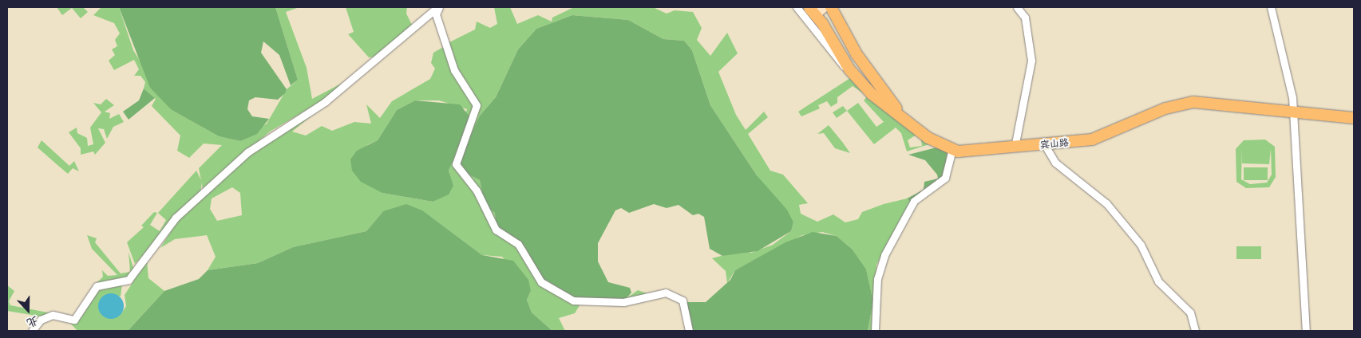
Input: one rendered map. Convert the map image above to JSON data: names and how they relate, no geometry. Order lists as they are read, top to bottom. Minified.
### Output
{"streets":{"main road":["宾山路"]},"north":"bottom"}
